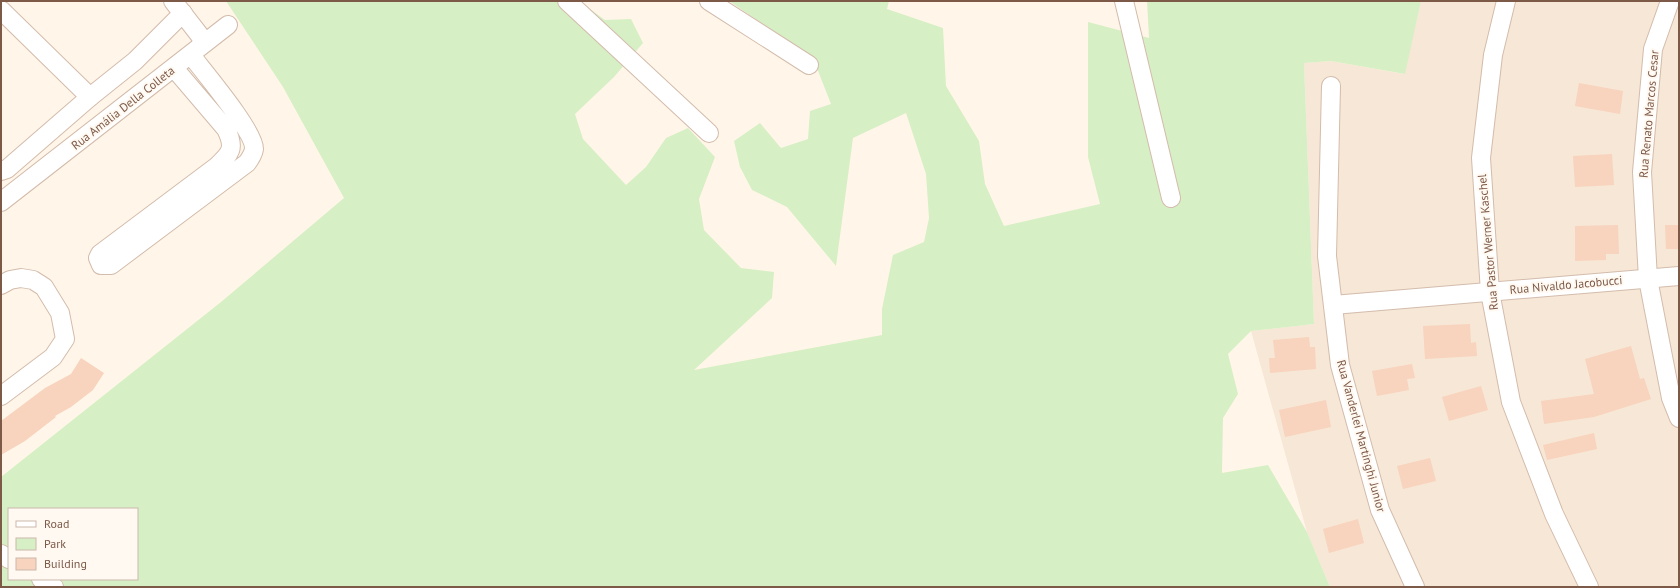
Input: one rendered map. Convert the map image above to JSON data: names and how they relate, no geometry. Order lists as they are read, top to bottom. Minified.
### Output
{"streets":{"street":["Rua Amália Della Colleta","Rua Renato Marcos Cesar","Rua Pastor Werner Kaschel","Rua Nivaldo Jacobucci","Rua Vanderlei Martinghi Junior"]},"crossings":[["Rua Renato Marcos Cesar","Rua Nivaldo Jacobucci"],["Rua Pastor Werner Kaschel","Rua Nivaldo Jacobucci"],["Rua Nivaldo Jacobucci","Rua Vanderlei Martinghi Junior"]],"legend":["Road","Park","Building"]}
